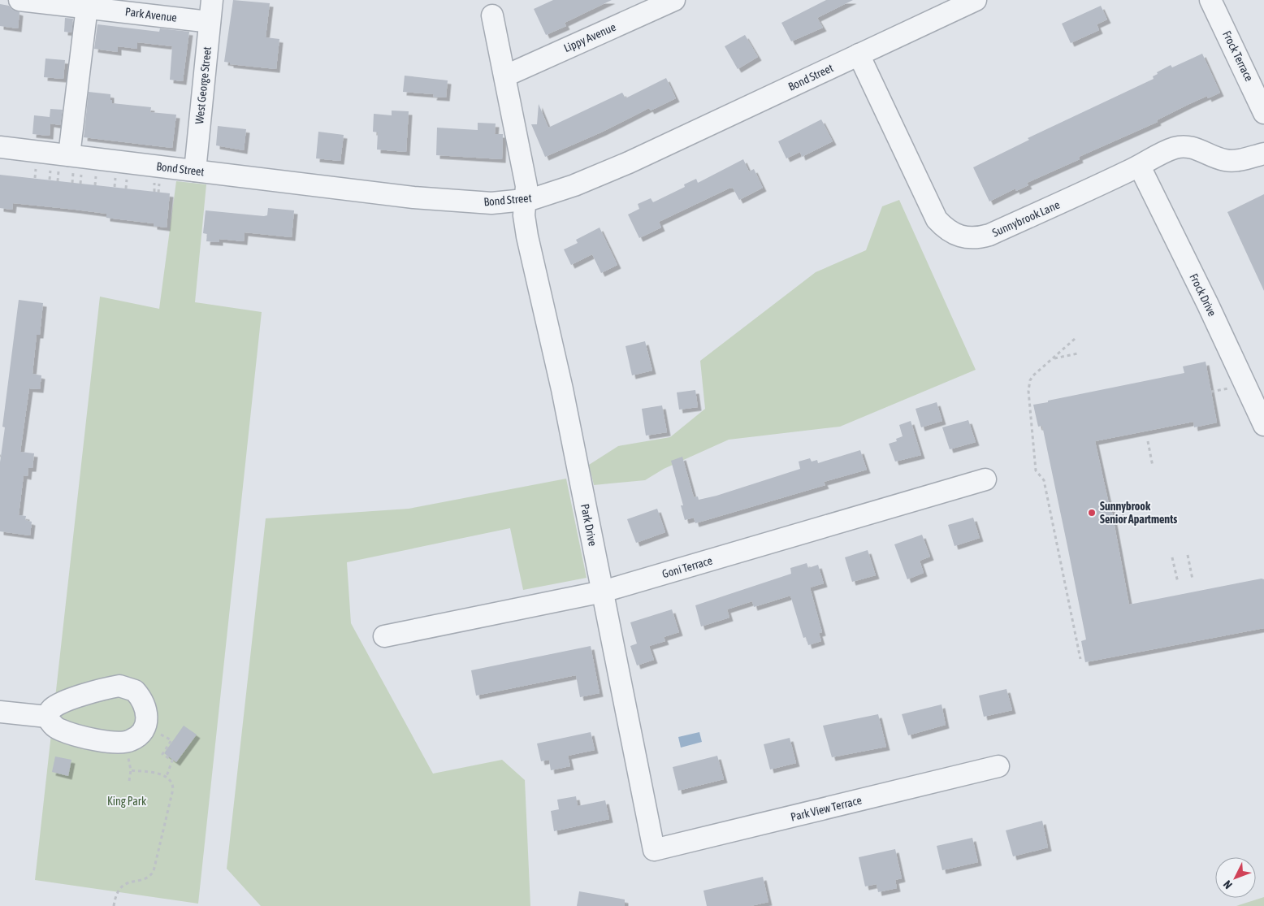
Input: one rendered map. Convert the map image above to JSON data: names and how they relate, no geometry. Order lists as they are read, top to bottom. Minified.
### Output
{"streets":{"street":["Park Avenue","Lippy Avenue","Frock Terrace","Bond Street","West George Street","Sunnybrook Lane","Frock Drive","Park Drive","Goni Terrace","Park View Terrace"]},"crossings":[["Park Avenue","West George Street"],["Bond Street","West George Street"],["Bond Street","Sunnybrook Lane"],["Bond Street","Park Drive"],["Sunnybrook Lane","Frock Drive"],["Park Drive","Goni Terrace"],["Park Drive","Park View Terrace"]],"parks":["King Park"],"places":["Sunnybrook Senior Apartments"],"north":"bottom left"}
